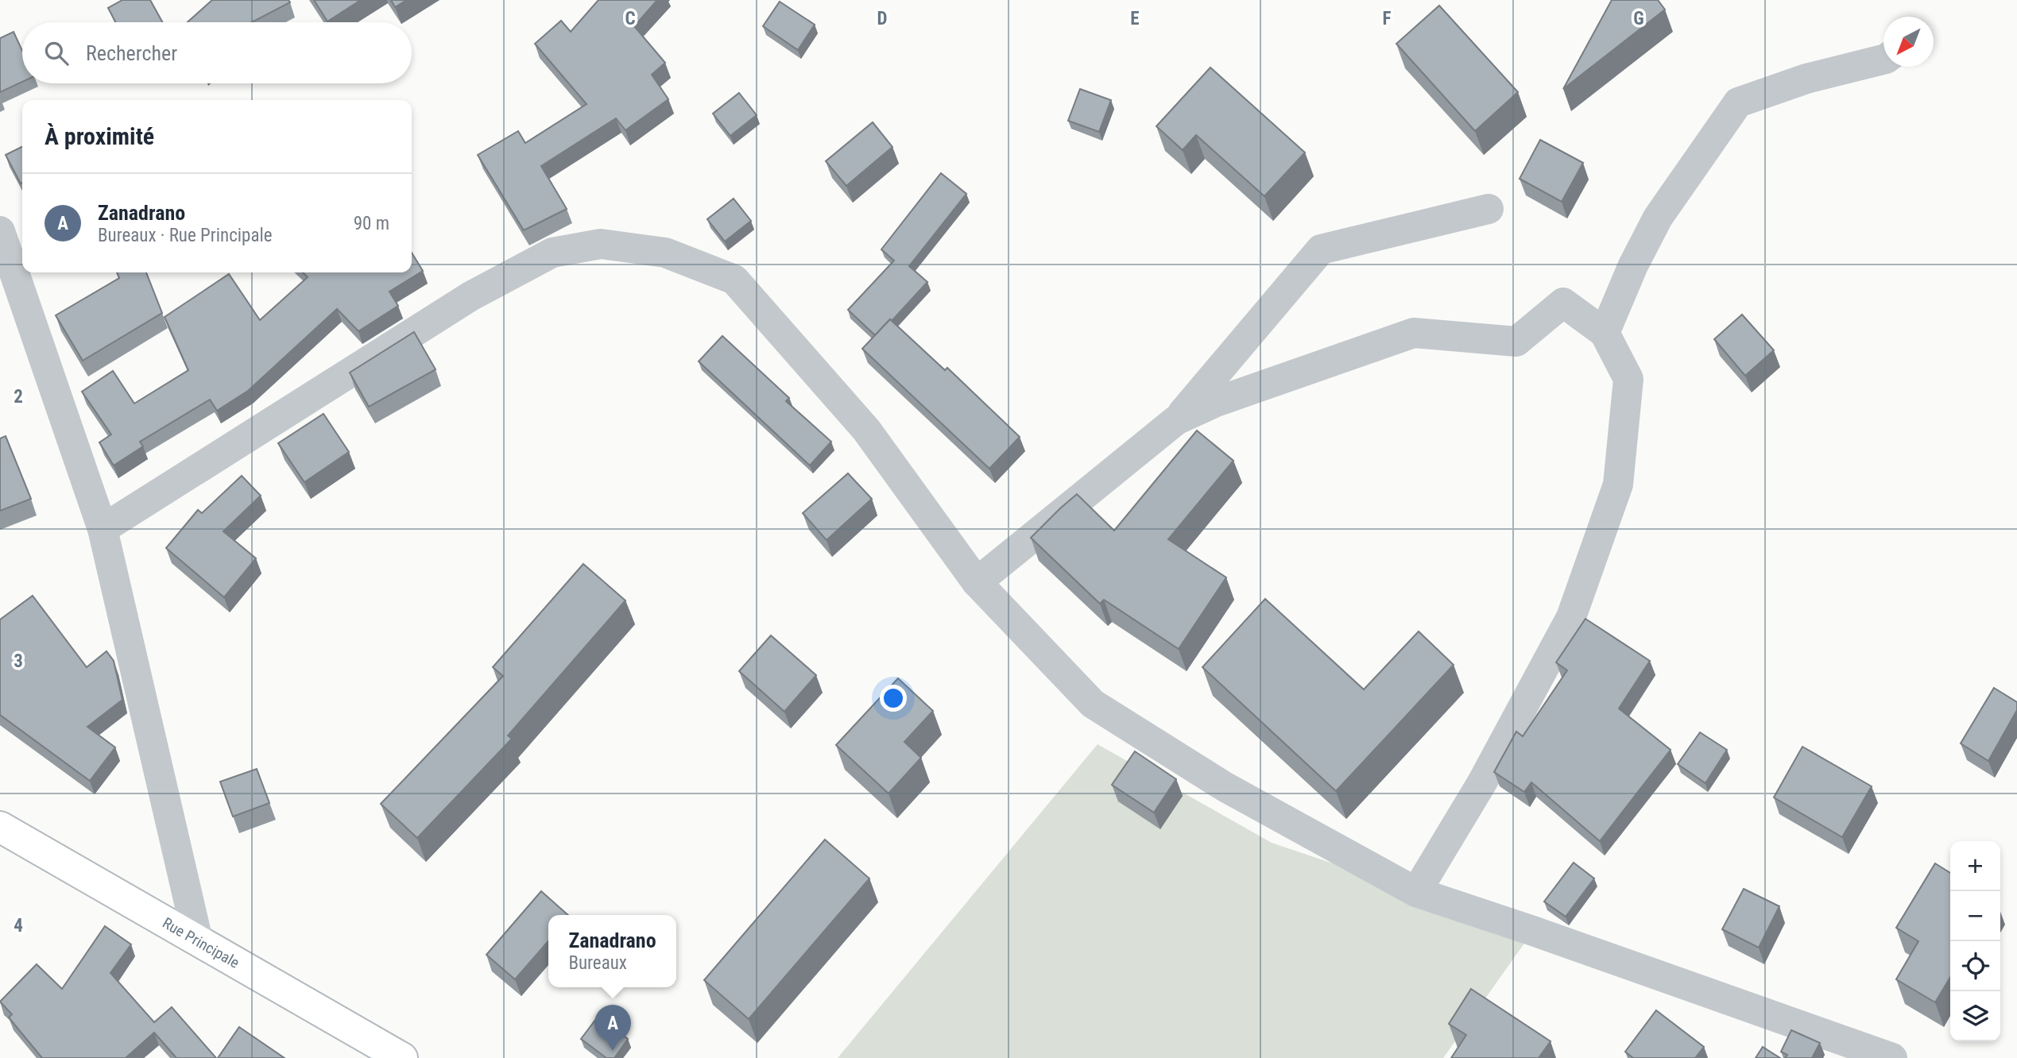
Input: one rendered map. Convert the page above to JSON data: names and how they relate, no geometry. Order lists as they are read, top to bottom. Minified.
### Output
{"streets":{"main road":["Rue Principale"]},"north":"bottom left","page":{"search":"Rechercher","heading":"À proximité","list":[{"mark":"A","name":"Zanadrano","note":"Bureaux · Rue Principale","value":"90 m"}],"map_buttons":["+","−"],"popup":["Zanadrano","Bureaux"],"pins":"A"},"grid":{"columns":["C","D","E","F","G"],"rows":["2","3","4"]}}
